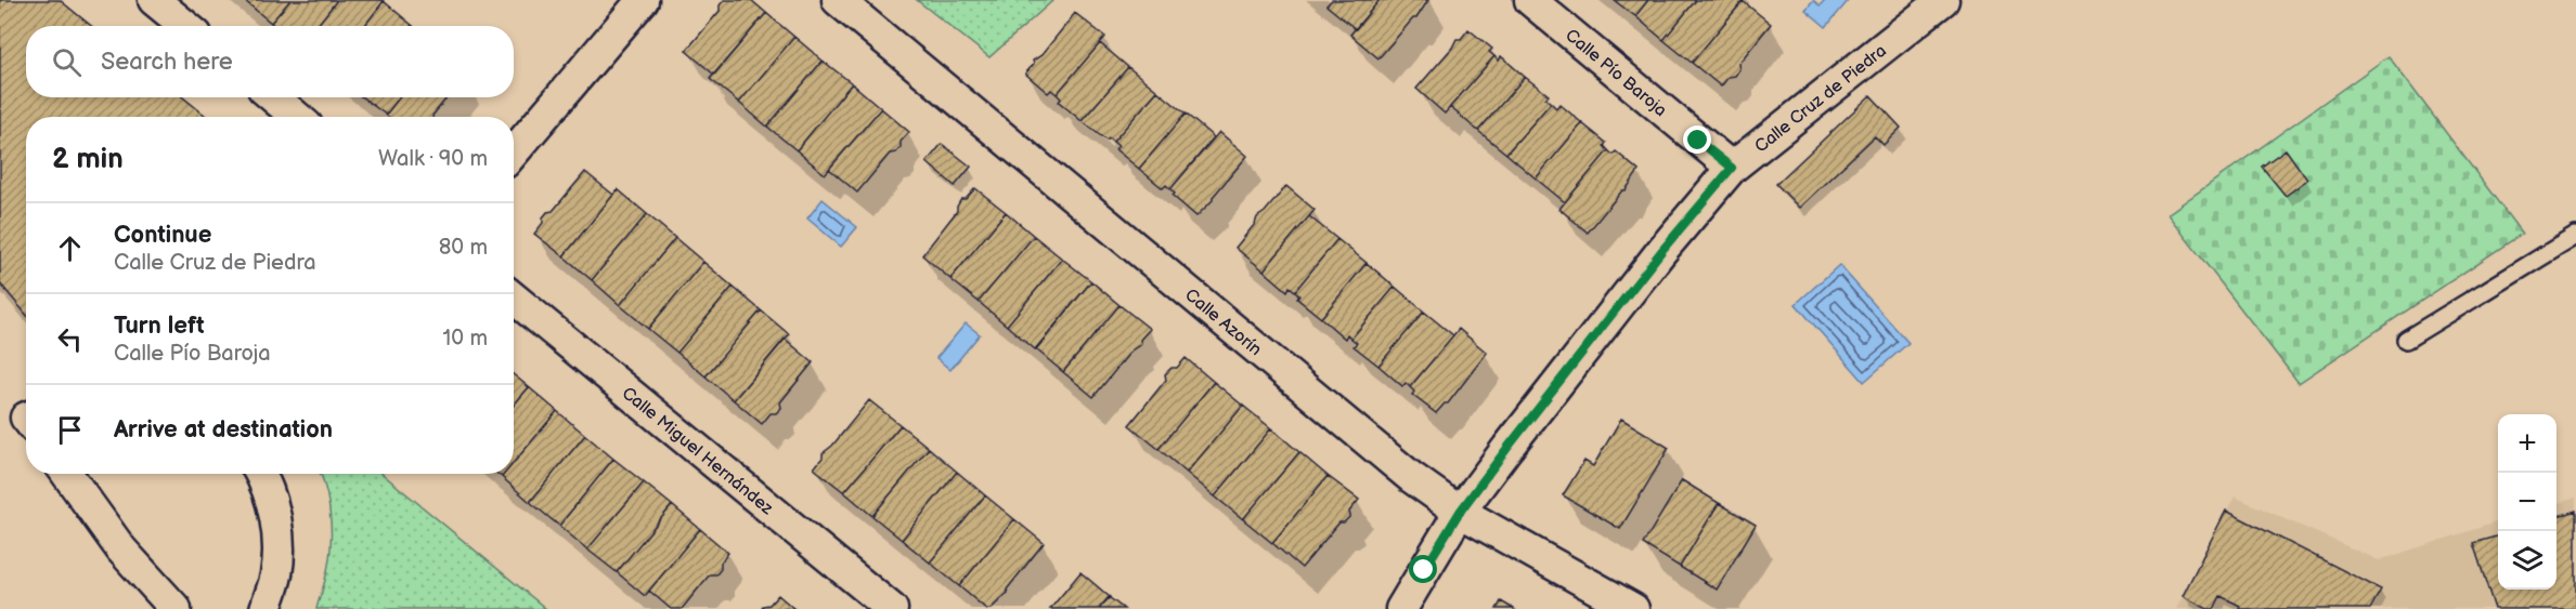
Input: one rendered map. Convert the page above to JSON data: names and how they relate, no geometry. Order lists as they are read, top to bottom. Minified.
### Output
{"streets":{"street":["Calle Pío Baroja","Calle Cruz de Piedra","Calle Azorín","Calle Miguel Hernández"]},"crossings":[["Calle Pío Baroja","Calle Cruz de Piedra"],["Calle Cruz de Piedra","Calle Azorín"]],"page":{"search":"Search here","heading":["2 min","Walk · 90 m"],"list":[["Continue","Calle Cruz de Piedra","80 m"],["Turn left","Calle Pío Baroja","10 m"],"Arrive at destination"],"map_buttons":["+","−"]}}
